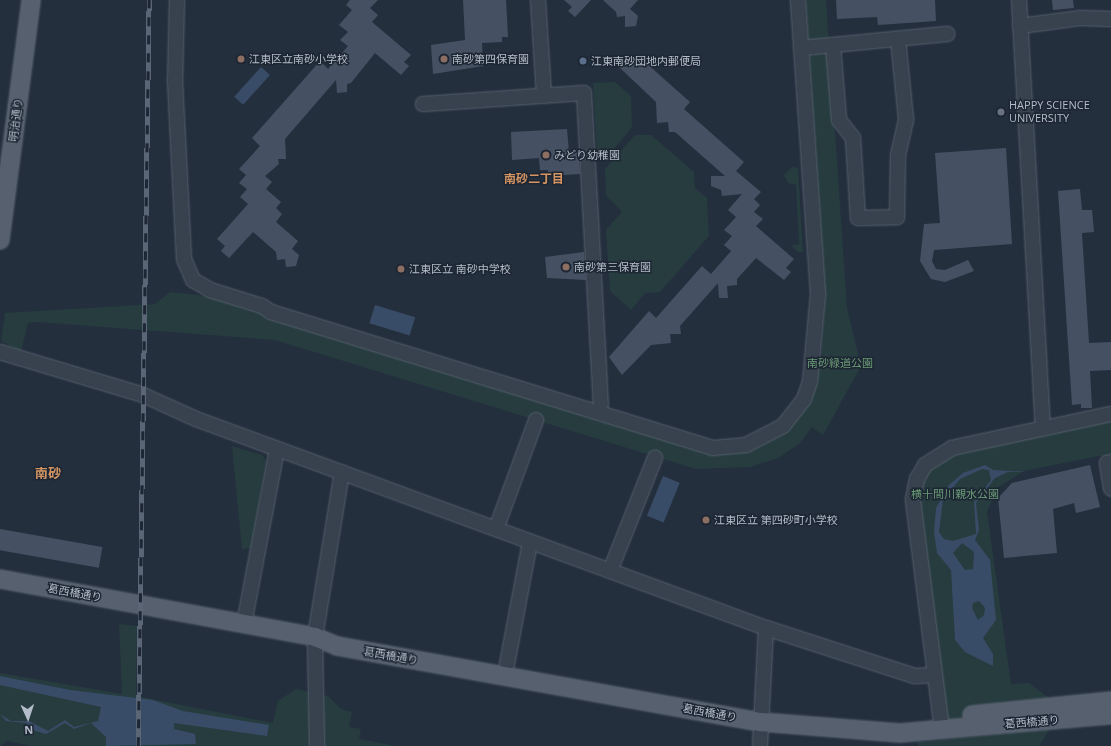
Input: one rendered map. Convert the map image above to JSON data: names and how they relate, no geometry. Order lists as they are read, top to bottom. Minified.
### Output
{"streets":{"main road":["明治通り","葛西橋通り"]},"districts":["南砂二丁目","南砂"],"parks":["南砂緑道公園","横十間川親水公園"],"places":["江東区立南砂小学校","南砂第四保育園","江東南砂団地内郵便局","HAPPY SCIENCE UNIVERSITY","みどり幼稚園","南砂第三保育園","江東区立 南砂中学校","江東区立 第四砂町小学校"],"north":"bottom"}
